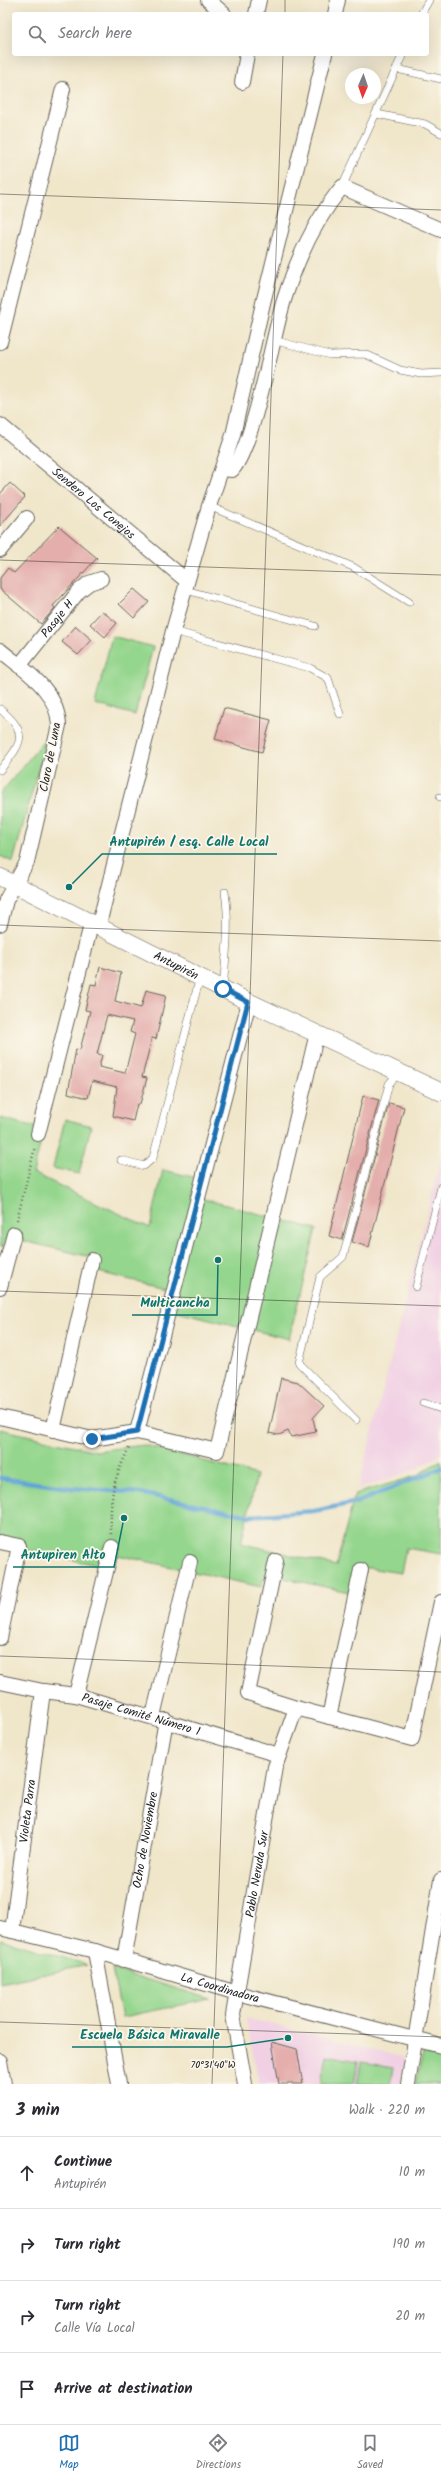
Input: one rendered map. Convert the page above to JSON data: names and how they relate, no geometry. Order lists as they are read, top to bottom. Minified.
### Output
{"streets":{"street":["Sendero Los Conejos","Pasaje H","Claro de Luna","Antupirén","Pasaje Comité Número 1","Violeta Parra","Ocho de Noviembre","Pablo Neruda Sur","La Coordinadora"]},"crossings":[["Pasaje H","Claro de Luna"],["Claro de Luna","Antupirén"],["Pasaje Comité Número 1","Violeta Parra"],["Pasaje Comité Número 1","Ocho de Noviembre"],["Pasaje Comité Número 1","Pablo Neruda Sur"],["Violeta Parra","La Coordinadora"],["Ocho de Noviembre","La Coordinadora"],["Pablo Neruda Sur","La Coordinadora"]],"places":["Antupirén / esq. Calle Local","Multicancha","Antupiren Alto","Escuela Básica Miravalle"],"north":"bottom","page":{"search":"Search here","heading":["3 min","Walk · 220 m"],"list":[["Continue","Antupirén","10 m"],["Turn right","190 m"],["Turn right","Calle Vía Local","20 m"],"Arrive at destination"],"nav":["Map","Directions","Saved"]},"coordinates":["70°31'40\"W"]}
